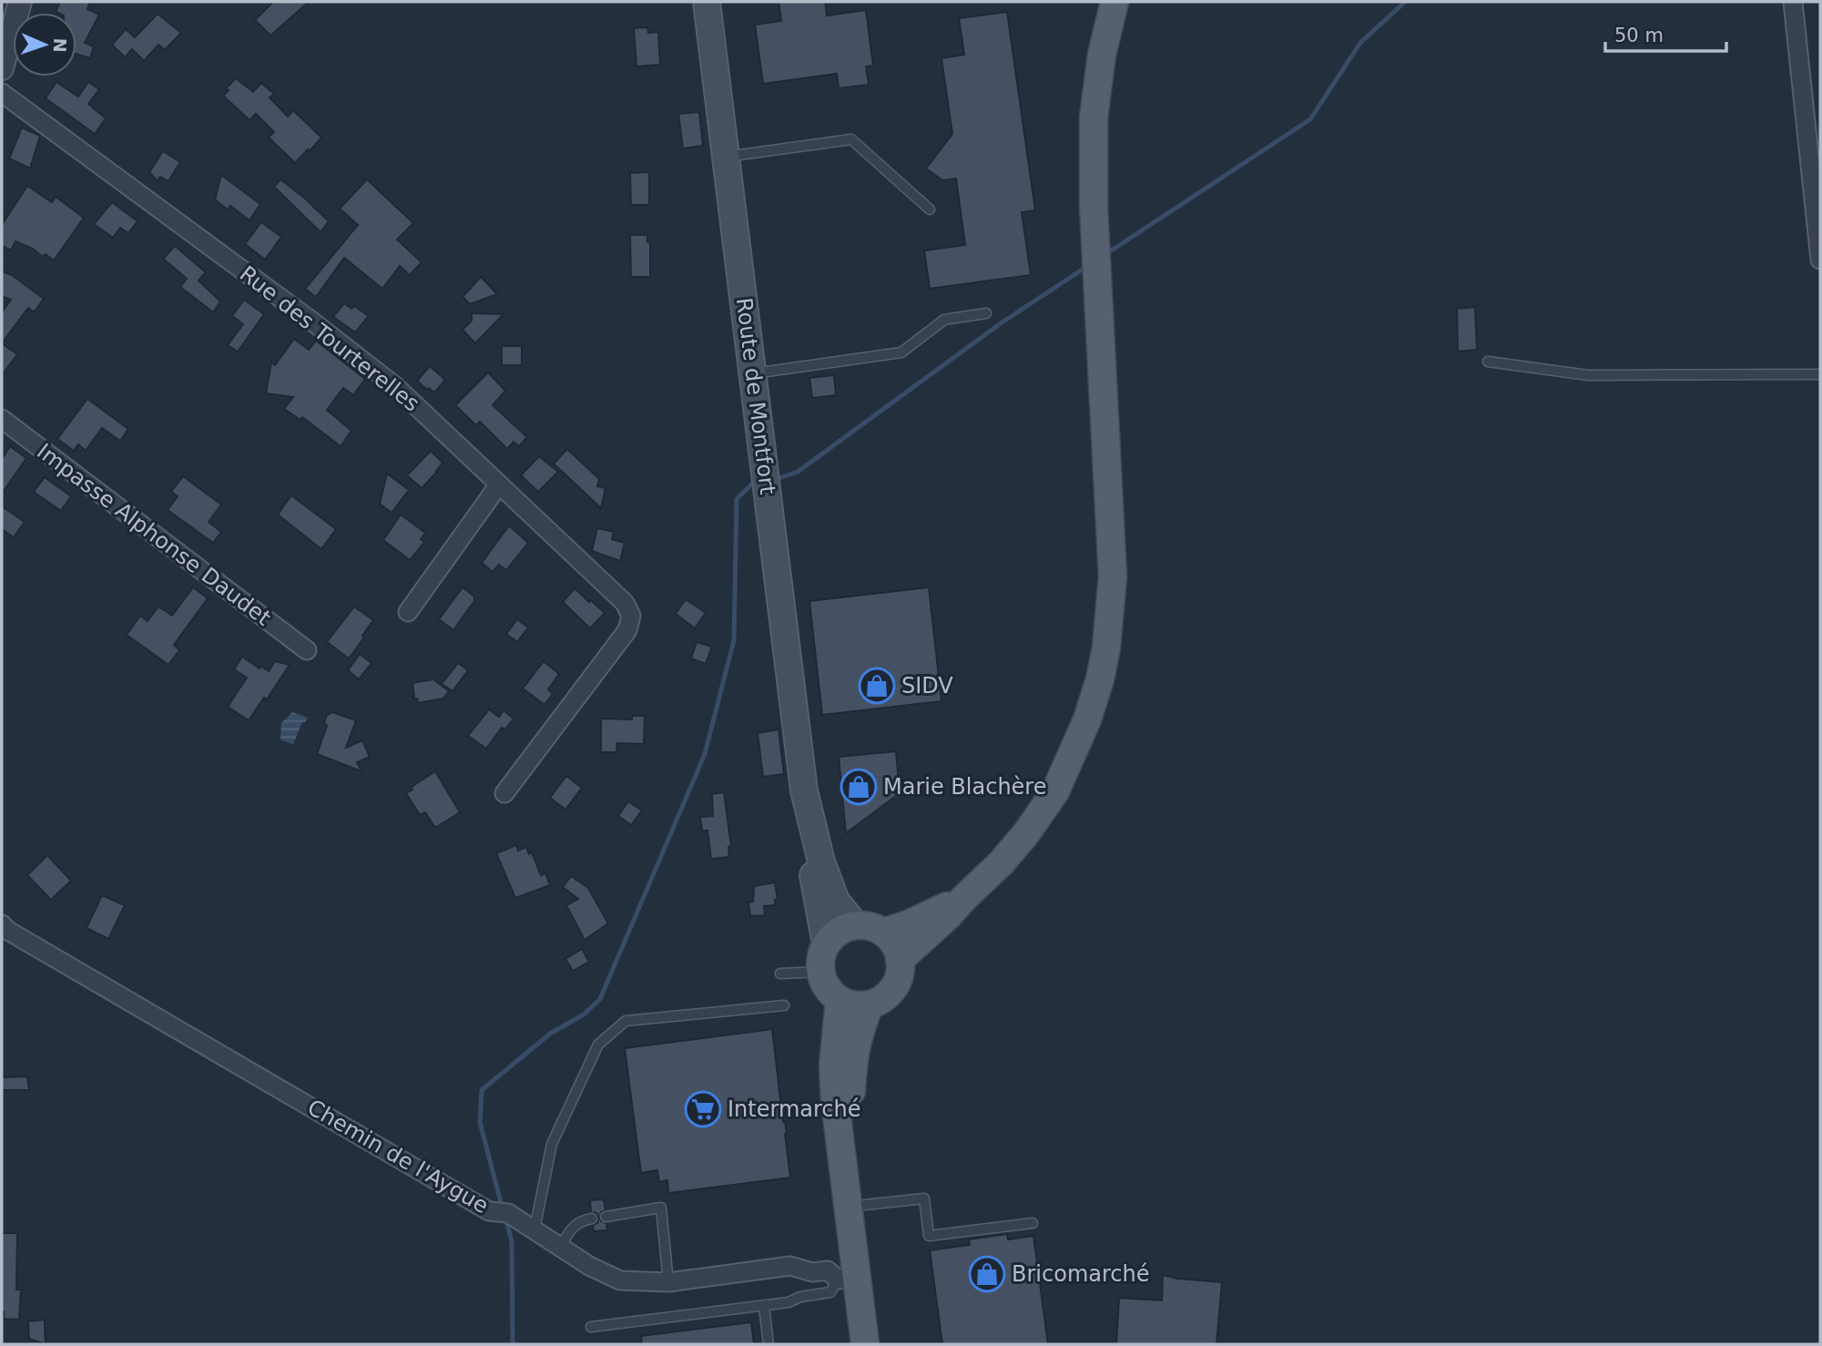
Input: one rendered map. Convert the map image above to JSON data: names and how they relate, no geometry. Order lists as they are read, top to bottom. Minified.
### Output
{"streets":{"main road":["Route de Montfort"],"street":["Rue des Tourterelles","Impasse Alphonse Daudet","Chemin de l'Aygue"]},"places":{"shop":["SIDV","Marie Blachère","Bricomarché"],"supermarket":["Intermarché"]},"scale_bar":"50 m","north":"right"}
